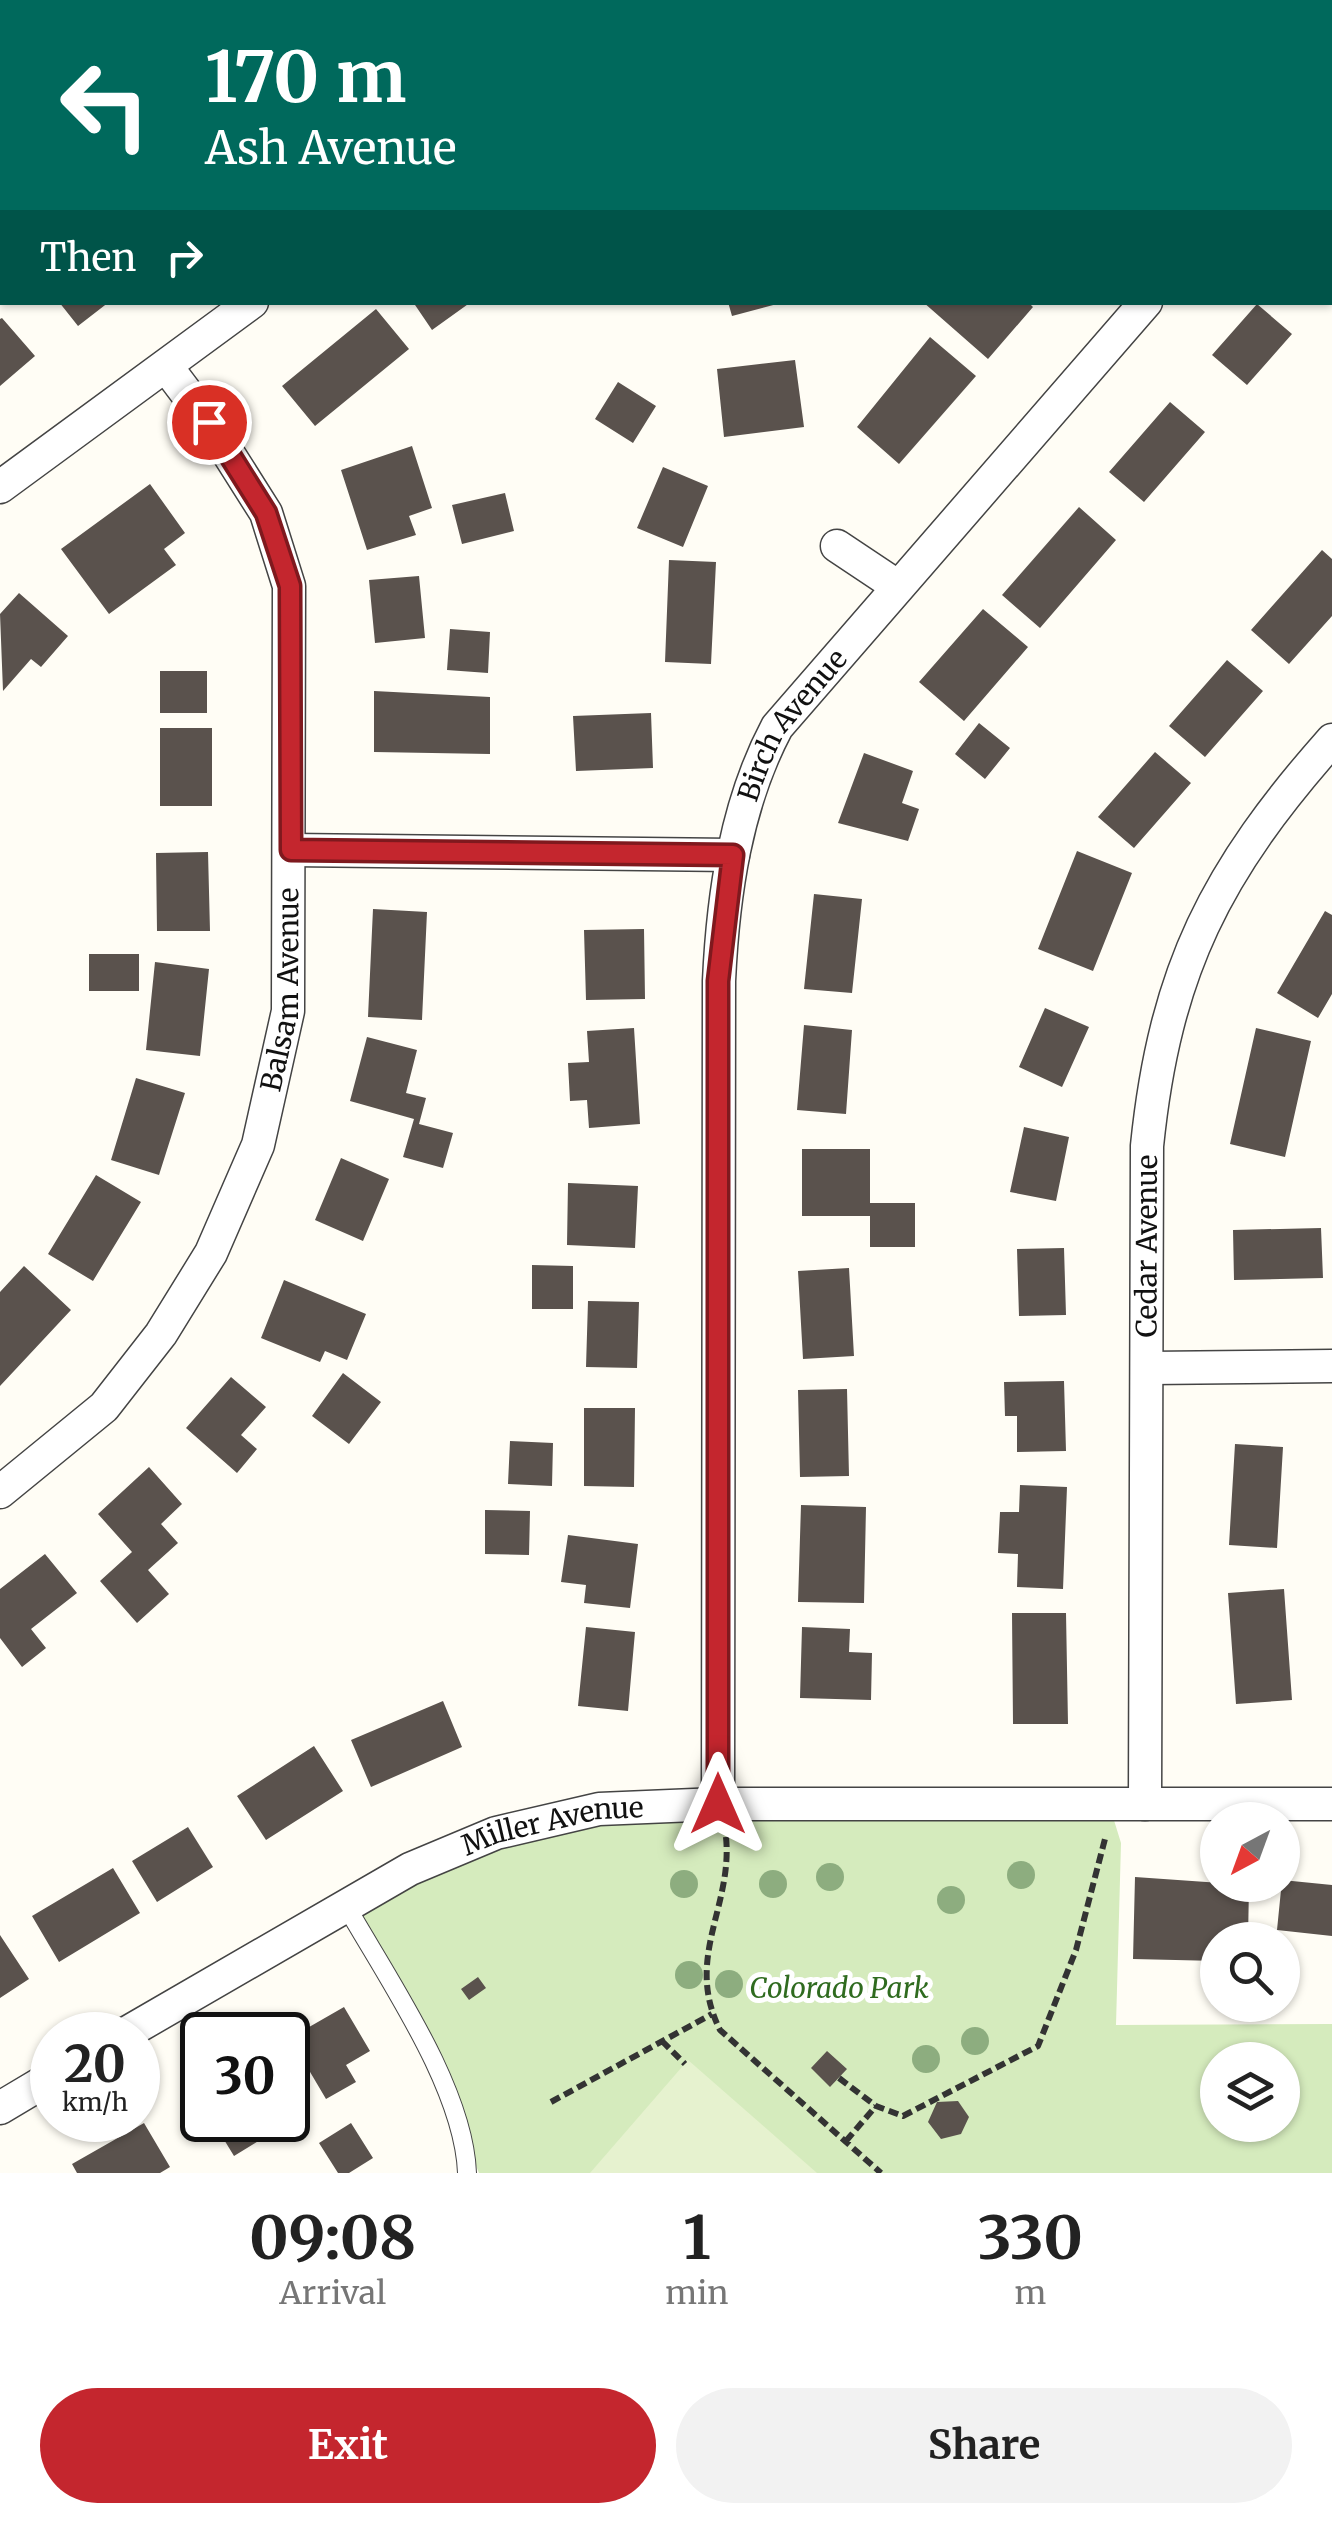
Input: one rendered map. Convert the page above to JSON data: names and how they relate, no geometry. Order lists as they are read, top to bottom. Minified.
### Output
{"streets":{"street":["Birch Avenue","Balsam Avenue","Cedar Avenue","Miller Avenue"]},"crossings":[["Birch Avenue","Miller Avenue"],["Cedar Avenue","Miller Avenue"]],"parks":["Colorado Park"],"north":"bottom left","page":{"turn":["170 m","Ash Avenue"],"then":"Then","speed":"20 km/h","limit":"30","eta":["09:08","Arrival","1","min","330","m"],"buttons":["Exit","Share"]}}
